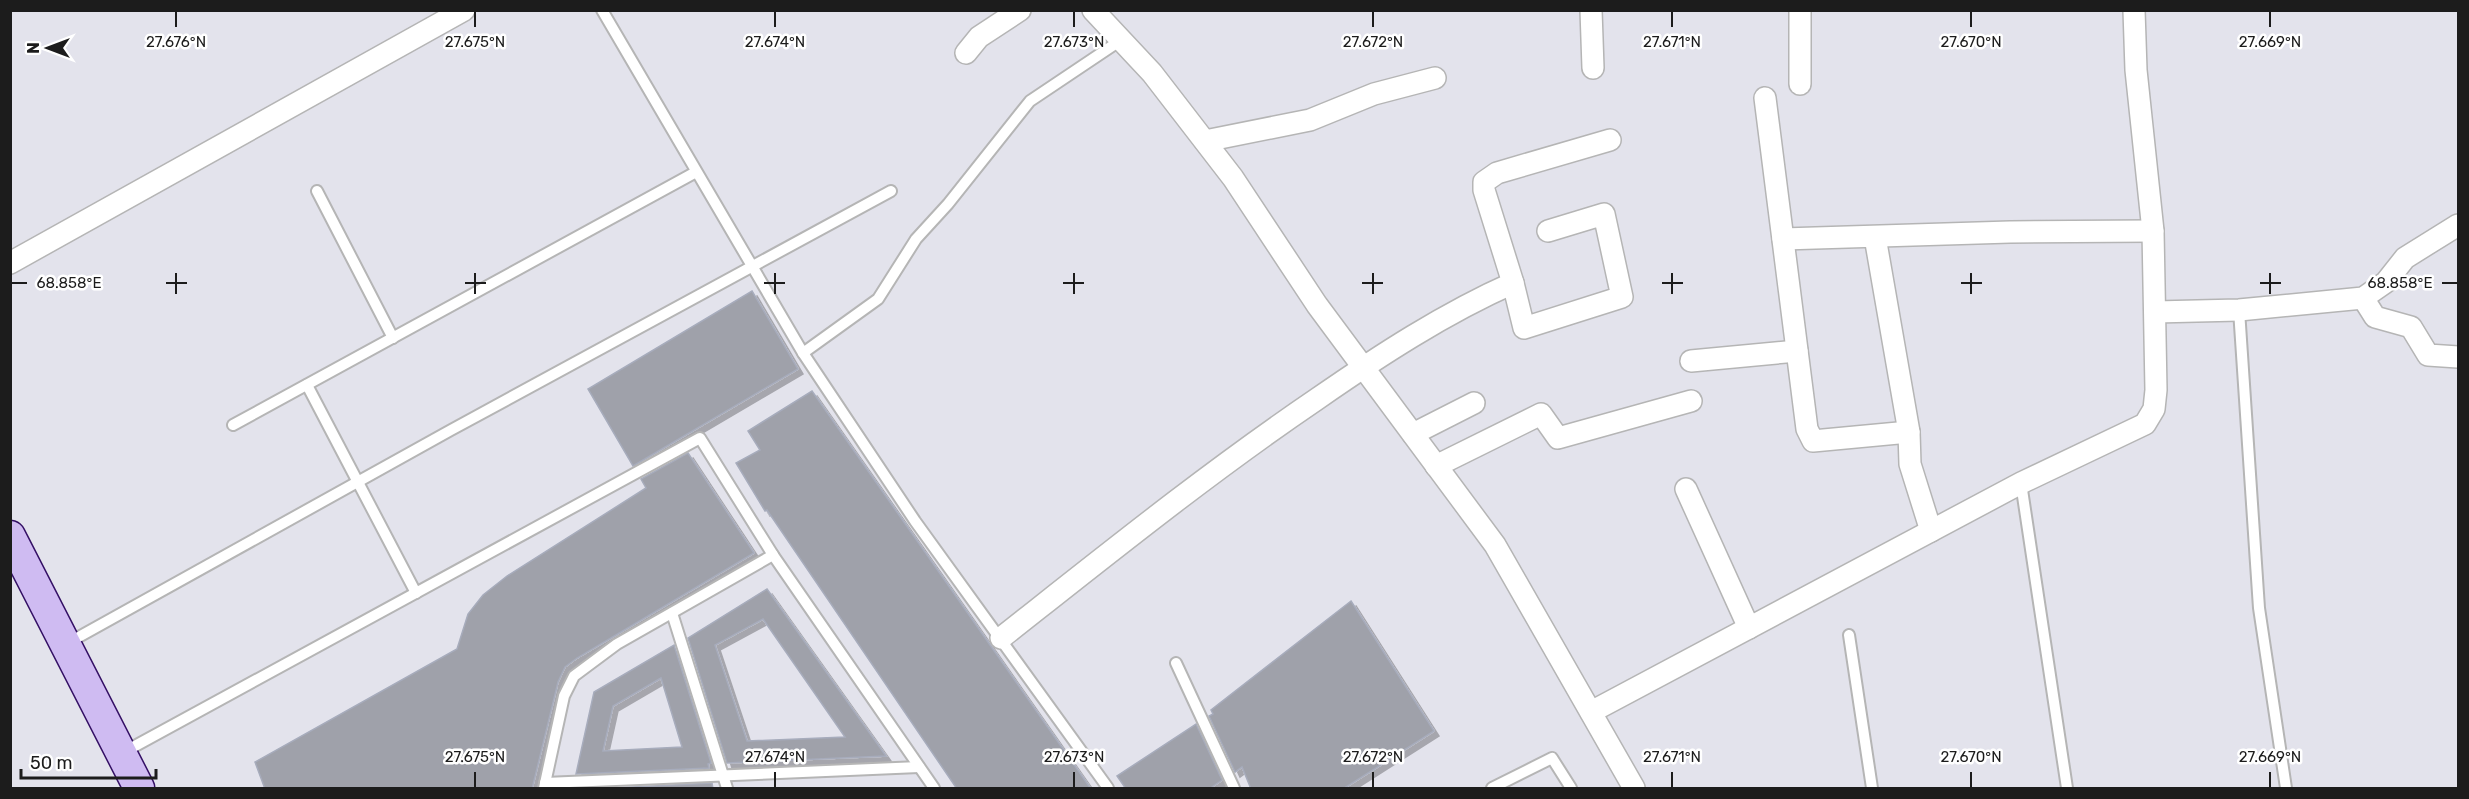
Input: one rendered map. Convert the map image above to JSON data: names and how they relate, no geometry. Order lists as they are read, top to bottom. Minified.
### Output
{"scale_bar":"50 m","north":"left","coordinates":["27.676°N","27.675°N","27.674°N","27.673°N","27.672°N","27.671°N","27.670°N","27.669°N","68.858°E"]}
